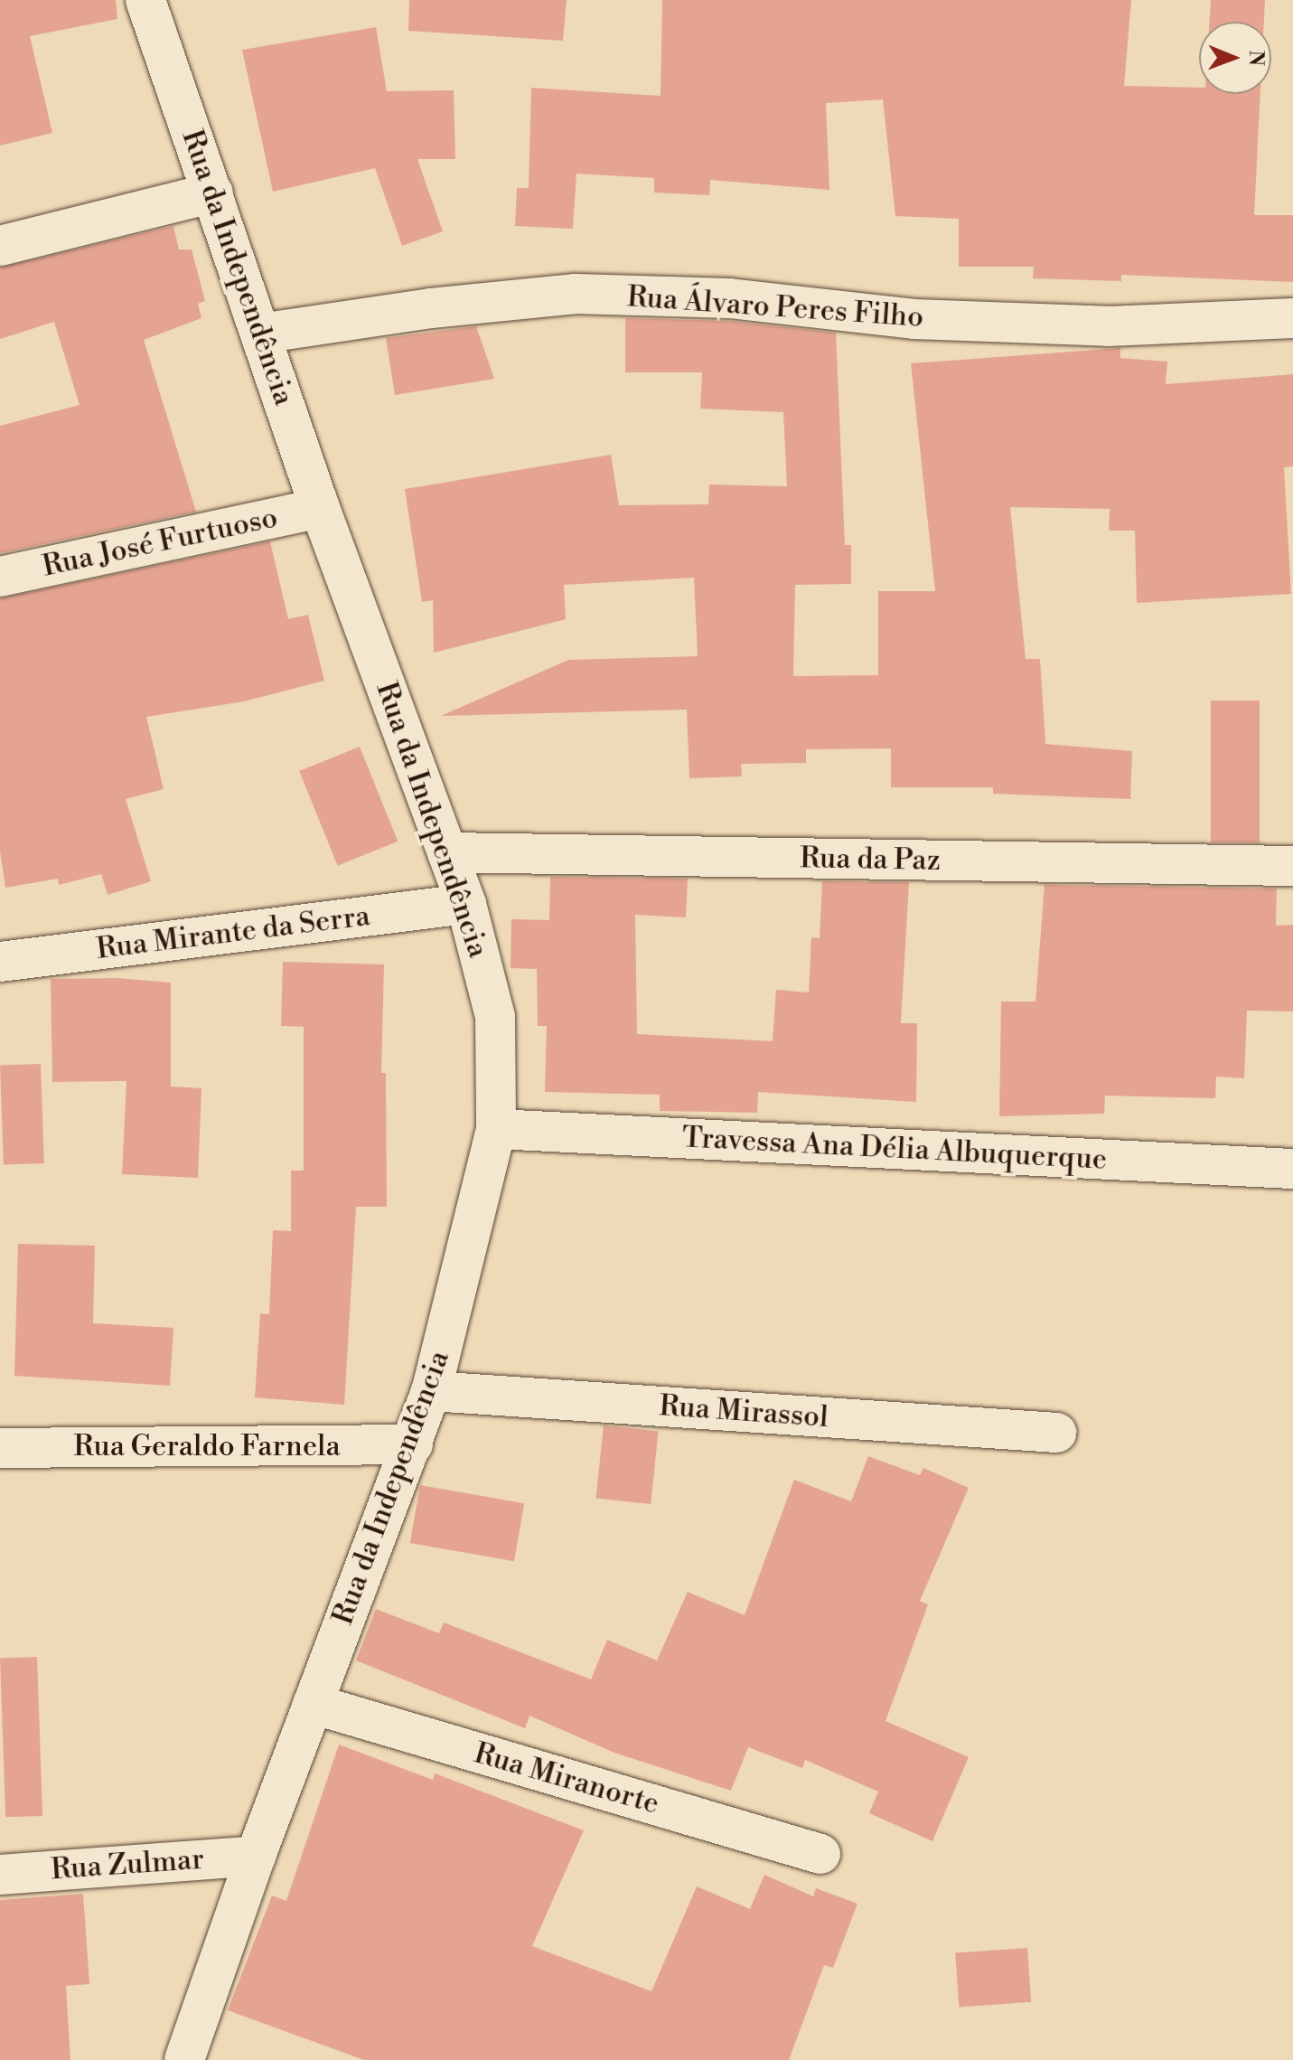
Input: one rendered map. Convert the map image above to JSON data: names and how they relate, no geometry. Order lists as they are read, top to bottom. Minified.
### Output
{"streets":{"street":["Rua da Independência","Rua Álvaro Peres Filho","Rua José Furtuoso","Rua da Paz","Rua Mirante da Serra","Travessa Ana Délia Albuquerque","Rua Mirassol","Rua Geraldo Farnela","Rua Miranorte","Rua Zulmar"]},"crossings":[["Rua da Independência","Rua Álvaro Peres Filho"],["Rua da Independência","Rua José Furtuoso"],["Rua da Independência","Rua da Paz"],["Rua da Independência","Rua Mirante da Serra"],["Rua da Independência","Travessa Ana Délia Albuquerque"],["Rua da Independência","Rua Mirassol"],["Rua da Independência","Rua Geraldo Farnela"],["Rua da Independência","Rua Miranorte"],["Rua da Independência","Rua Zulmar"]],"north":"right"}
